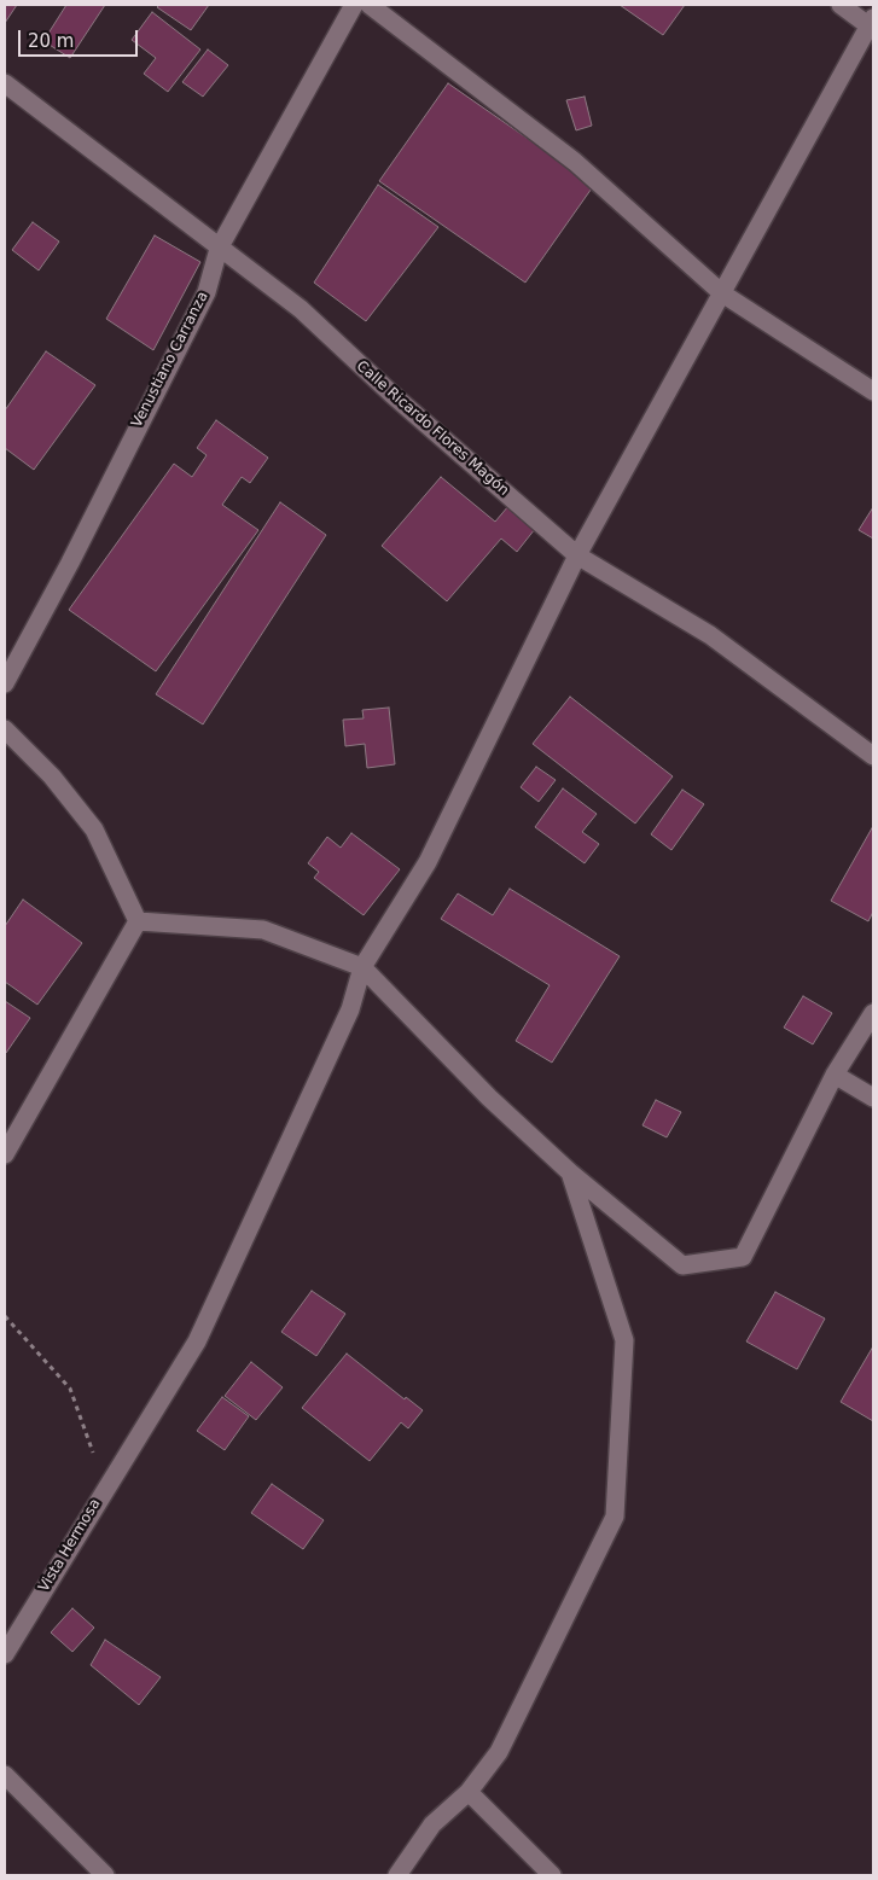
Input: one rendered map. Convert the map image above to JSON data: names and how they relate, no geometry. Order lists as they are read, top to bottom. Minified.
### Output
{"streets":{"street":["Venustiano Carranza","Calle Ricardo Flores Magón","Vista Hermosa"]},"crossings":[["Venustiano Carranza","Calle Ricardo Flores Magón"]],"scale_bar":"20 m"}
